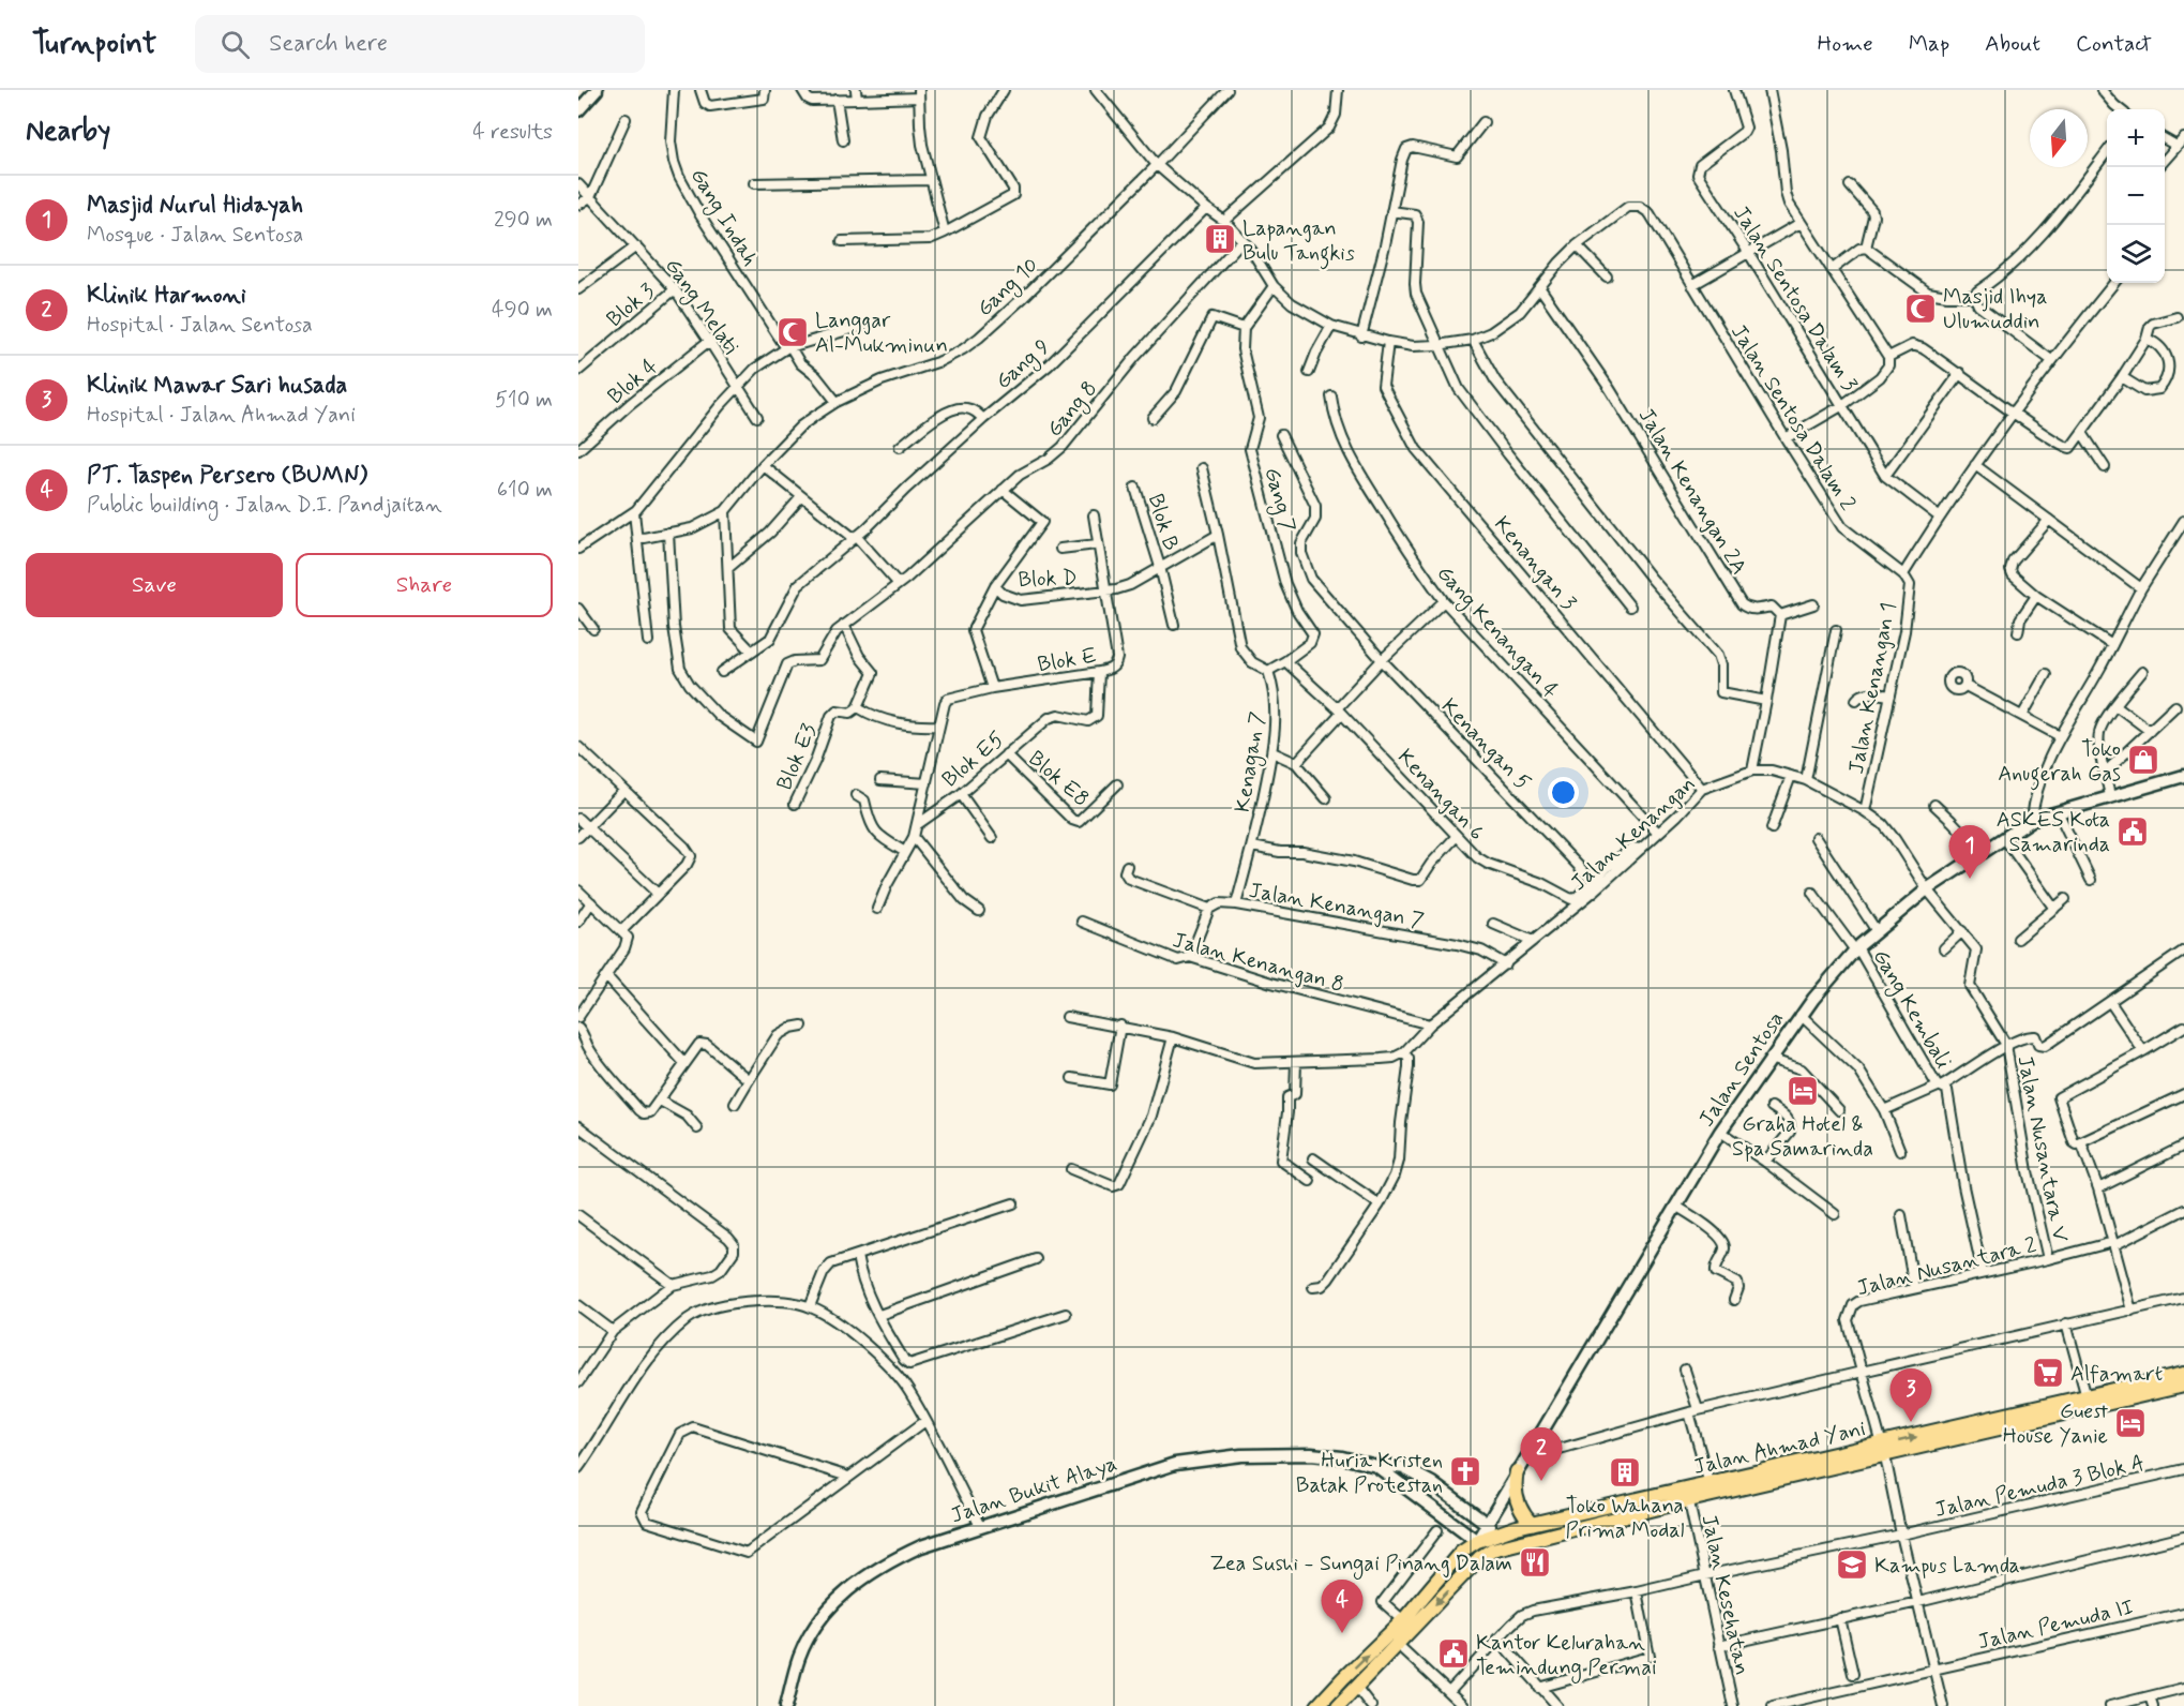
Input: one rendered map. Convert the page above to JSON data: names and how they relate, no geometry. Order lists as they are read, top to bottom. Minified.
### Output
{"streets":{"main road":["Jalan Ahmad Yani"],"street":["Gang Indah","Gang 10","Jalan Sentosa Dalam 3","Blok 3","Gang Melati","Gang 9","Blok 4","Gang 8","Jalan Sentosa Dalam 2","Jalan Kenangan 2A","Gang 7","Blok B","Kenangan 3","Blok D","Gang Kenangan 4","Blok E","Jalan Kenangan 1","Kenangan 5","Blok E3","Blok E5","Kenagan 7","Blok E8","Kenangan 6","Jalan Kenangan","Jalan Kenangan 7","Jalan Kenangan 8","Gang Kembali","Jalan Sentosa","Jalan Nusantara V","Jalan Nusantara 2","Jalan Pemuda 3 Blok A","Jalan Bukit Alaya","Jalan Kesehatan","Jalan Pemuda II"]},"crossings":[["Gang Indah","Gang 10"],["Gang 10","Gang 8"],["Blok 3","Gang Melati"],["Gang Melati","Blok 4"],["Jalan Sentosa Dalam 2","Jalan Kenangan 1"],["Gang 7","Kenangan 6"],["Kenangan 3","Jalan Kenangan"],["Blok D","Blok E"],["Gang Kenangan 4","Jalan Kenangan"],["Blok E","Blok E5"],["Jalan Kenangan 1","Jalan Kenangan"],["Kenangan 5","Kenangan 6"],["Blok E5","Blok E8"],["Kenagan 7","Jalan Kenangan 7"],["Kenangan 6","Jalan Kenangan"],["Jalan Kenangan","Jalan Kenangan 7"],["Jalan Kenangan","Jalan Kenangan 8"],["Jalan Kenangan","Jalan Sentosa"],["Jalan Kenangan","Jalan Nusantara V"],["Gang Kembali","Jalan Sentosa"],["Gang Kembali","Jalan Nusantara 2"],["Jalan Sentosa","Jalan Ahmad Yani"],["Jalan Sentosa","Jalan Bukit Alaya"],["Jalan Nusantara V","Jalan Nusantara 2"],["Jalan Ahmad Yani","Jalan Bukit Alaya"],["Jalan Ahmad Yani","Jalan Kesehatan"],["Jalan Pemuda 3 Blok A","Jalan Kesehatan"]],"places":{"building":["Lapangan Bulu Tangkis","Toko Wahana Prima Modal"],"mosque":["Masjid Ihya Ulumuddin","Langgar Al-Mukminun"],"shop":["Toko Anugerah Gas"],"public building":["ASKES Kota Samarinda","Kantor Kelurahan Temindung Permai"],"hotel":["Graha Hotel & Spa Samarinda","Guest House Yanie"],"supermarket":["Alfamart"],"church":["Huria Kristen Batak Protestan"],"restaurant":["Zea Sushi - Sungai Pinang Dalam"],"school or university":["Kampus Lamda"]},"north":"bottom","page":{"header":"Turnpoint","search":"Search here","nav":["Home","Map","About","Contact"],"heading":["Nearby","4 results"],"map_buttons":["+","−"],"list":[{"mark":"1","name":"Masjid Nurul Hidayah","note":"Mosque · Jalan Sentosa","value":"290 m"},{"mark":"2","name":"Klinik Harmoni","note":"Hospital · Jalan Sentosa","value":"490 m"},{"mark":"3","name":"Klinik Mawar Sari husada","note":"Hospital · Jalan Ahmad Yani","value":"510 m"},{"mark":"4","name":"PT. Taspen Persero (BUMN)","note":"Public building · Jalan D.I. Pandjaitan","value":"610 m"}],"buttons":["Save","Share"],"pins":["1","3","2","4"]}}
